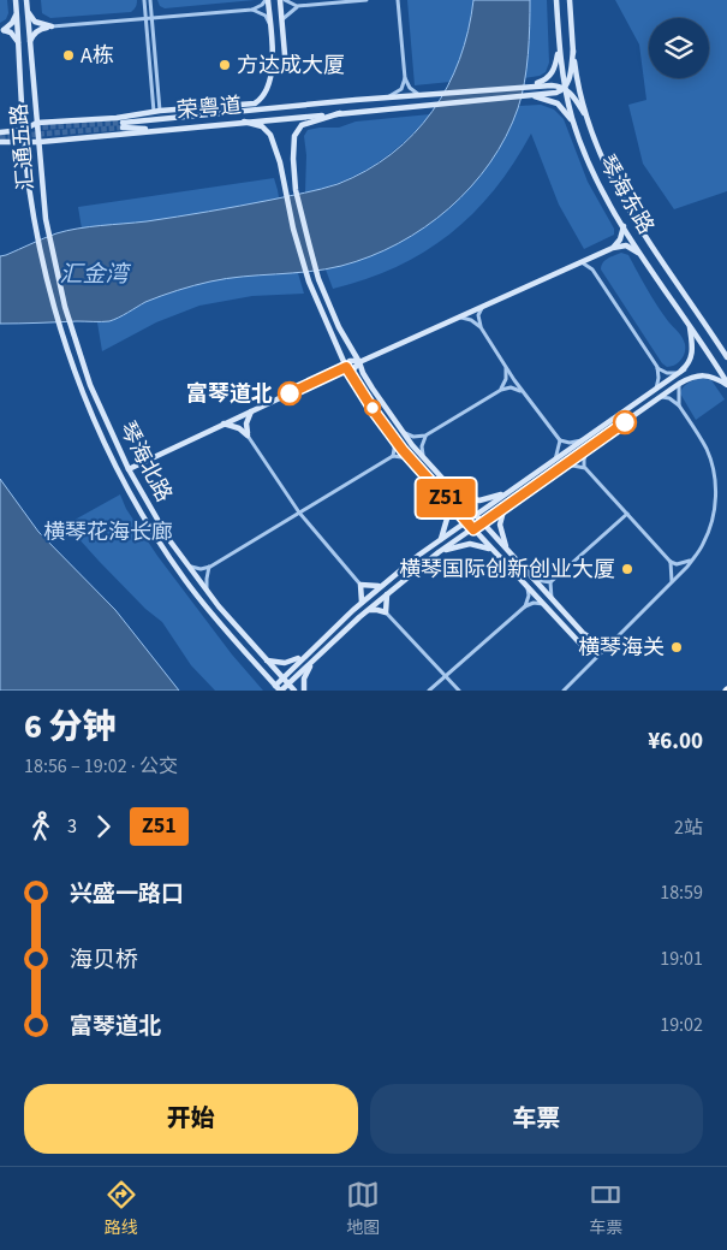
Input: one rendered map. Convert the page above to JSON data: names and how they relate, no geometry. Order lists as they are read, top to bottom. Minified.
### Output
{"streets":{"street":["荣粤道","汇通五路","琴海东路","琴海北路"]},"crossings":[["荣粤道","汇通五路"],["荣粤道","琴海东路"],["汇通五路","琴海北路"]],"water":["汇金湾"],"parks":["横琴花海长廊"],"places":["A栋","方达成大厦","富琴道北","横琴国际创新创业大厦","横琴海关"],"lines":["bus line Z51"],"page":{"on_map":"Z51","heading":["6 分钟","18:56 – 19:02 · 公交","¥6.00"],"legs":["3","Z51","2站"],"list":[{"name":"兴盛一路口","value":"18:59"},{"name":"海贝桥","value":"19:01"},{"name":"富琴道北","value":"19:02"}],"buttons":["开始","车票"],"tabs":["路线","地图","车票"]}}
